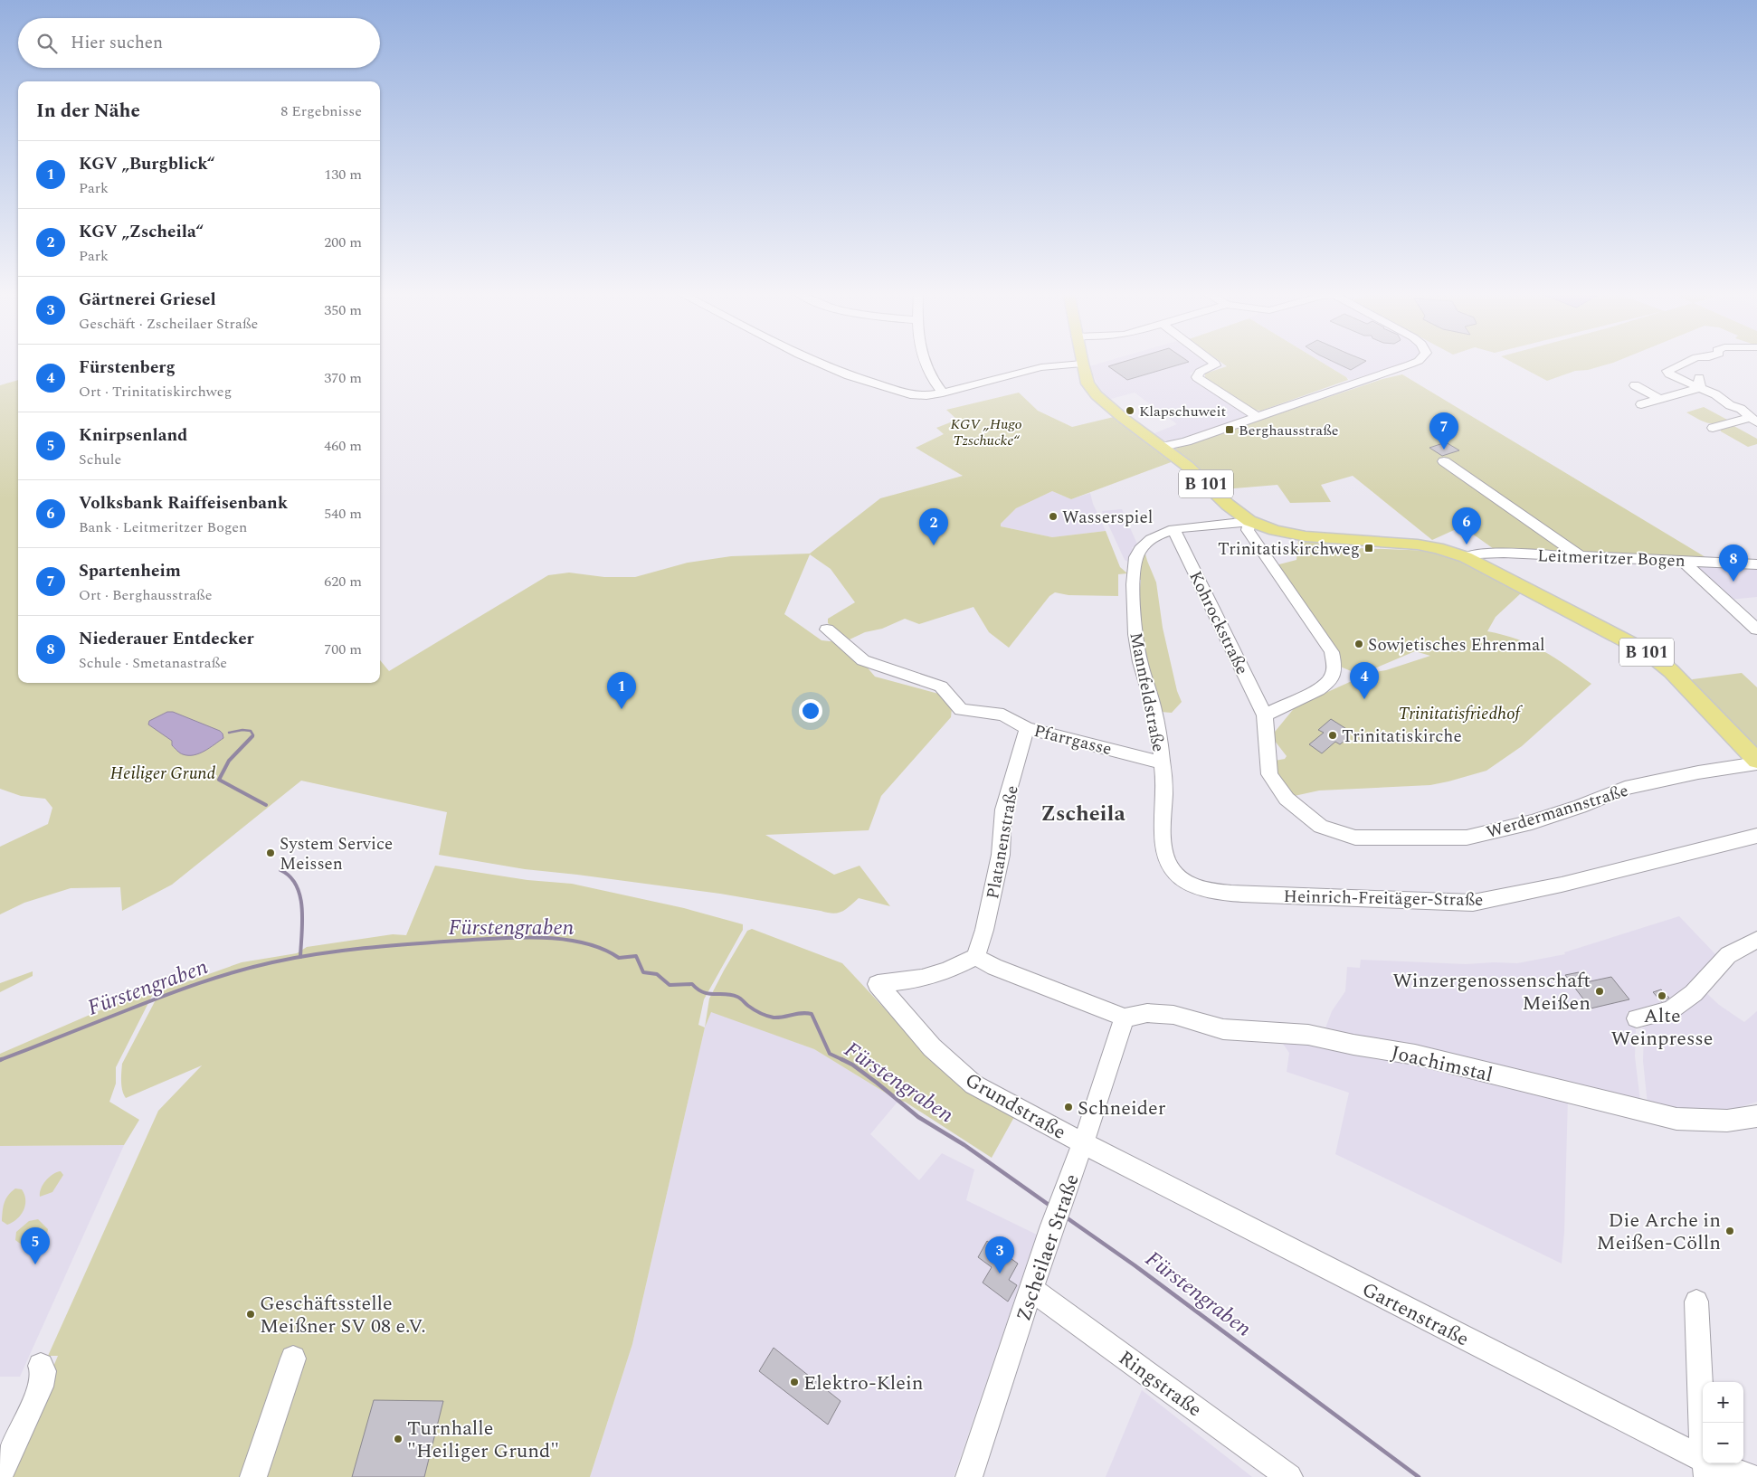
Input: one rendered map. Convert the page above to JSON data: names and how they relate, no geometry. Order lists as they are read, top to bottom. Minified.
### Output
{"streets":{"main road":["B 101"],"street":["Leitmeritzer Bogen","Kohrockstraße","Mannfeldstraße","Pfarrgasse","Werdermannstraße","Platanenstraße","Heinrich-Freitäger-Straße","Joachimstal","Grundstraße","Zscheilaer Straße","Gartenstraße","Ringstraße"]},"crossings":[["B 101","Leitmeritzer Bogen"],["B 101","Mannfeldstraße"],["B 101","Werdermannstraße"],["Kohrockstraße","Mannfeldstraße"],["Kohrockstraße","Werdermannstraße"],["Mannfeldstraße","Pfarrgasse"],["Mannfeldstraße","Heinrich-Freitäger-Straße"],["Pfarrgasse","Platanenstraße"],["Pfarrgasse","Heinrich-Freitäger-Straße"],["Platanenstraße","Grundstraße"],["Joachimstal","Zscheilaer Straße"],["Grundstraße","Zscheilaer Straße"],["Grundstraße","Gartenstraße"],["Zscheilaer Straße","Gartenstraße"],["Zscheilaer Straße","Ringstraße"]],"districts":["Zscheila"],"water":["Fürstengraben"],"parks":["KGV „Hugo Tzschucke“","Trinitatisfriedhof","Heiliger Grund"],"places":{"other":["Klapschuweit","Wasserspiel","Sowjetisches Ehrenmal","Trinitatiskirche","System Service Meissen","Winzergenossenschaft Meißen","Alte Weinpresse","Schneider","Die Arche in Meißen-Cölln","Geschäftsstelle Meißner SV 08 e.V.","Elektro-Klein","Turnhalle \"Heiliger Grund\""],"transit":["Berghausstraße","Trinitatiskirchweg"]},"page":{"search":"Hier suchen","heading":["In der Nähe","8 Ergebnisse"],"list":[{"mark":"1","name":"KGV „Burgblick“","note":"Park","value":"130 m"},{"mark":"2","name":"KGV „Zscheila“","note":"Park","value":"200 m"},{"mark":"3","name":"Gärtnerei Griesel","note":"Geschäft · Zscheilaer Straße","value":"350 m"},{"mark":"4","name":"Fürstenberg","note":"Ort · Trinitatiskirchweg","value":"370 m"},{"mark":"5","name":"Knirpsenland","note":"Schule","value":"460 m"},{"mark":"6","name":"Volksbank Raiffeisenbank","note":"Bank · Leitmeritzer Bogen","value":"540 m"},{"mark":"7","name":"Spartenheim","note":"Ort · Berghausstraße","value":"620 m"},{"mark":"8","name":"Niederauer Entdecker","note":"Schule · Smetanastraße","value":"700 m"}],"pins":["7","6","2","8","4","1","5","3"],"map_buttons":["+","−"]}}
